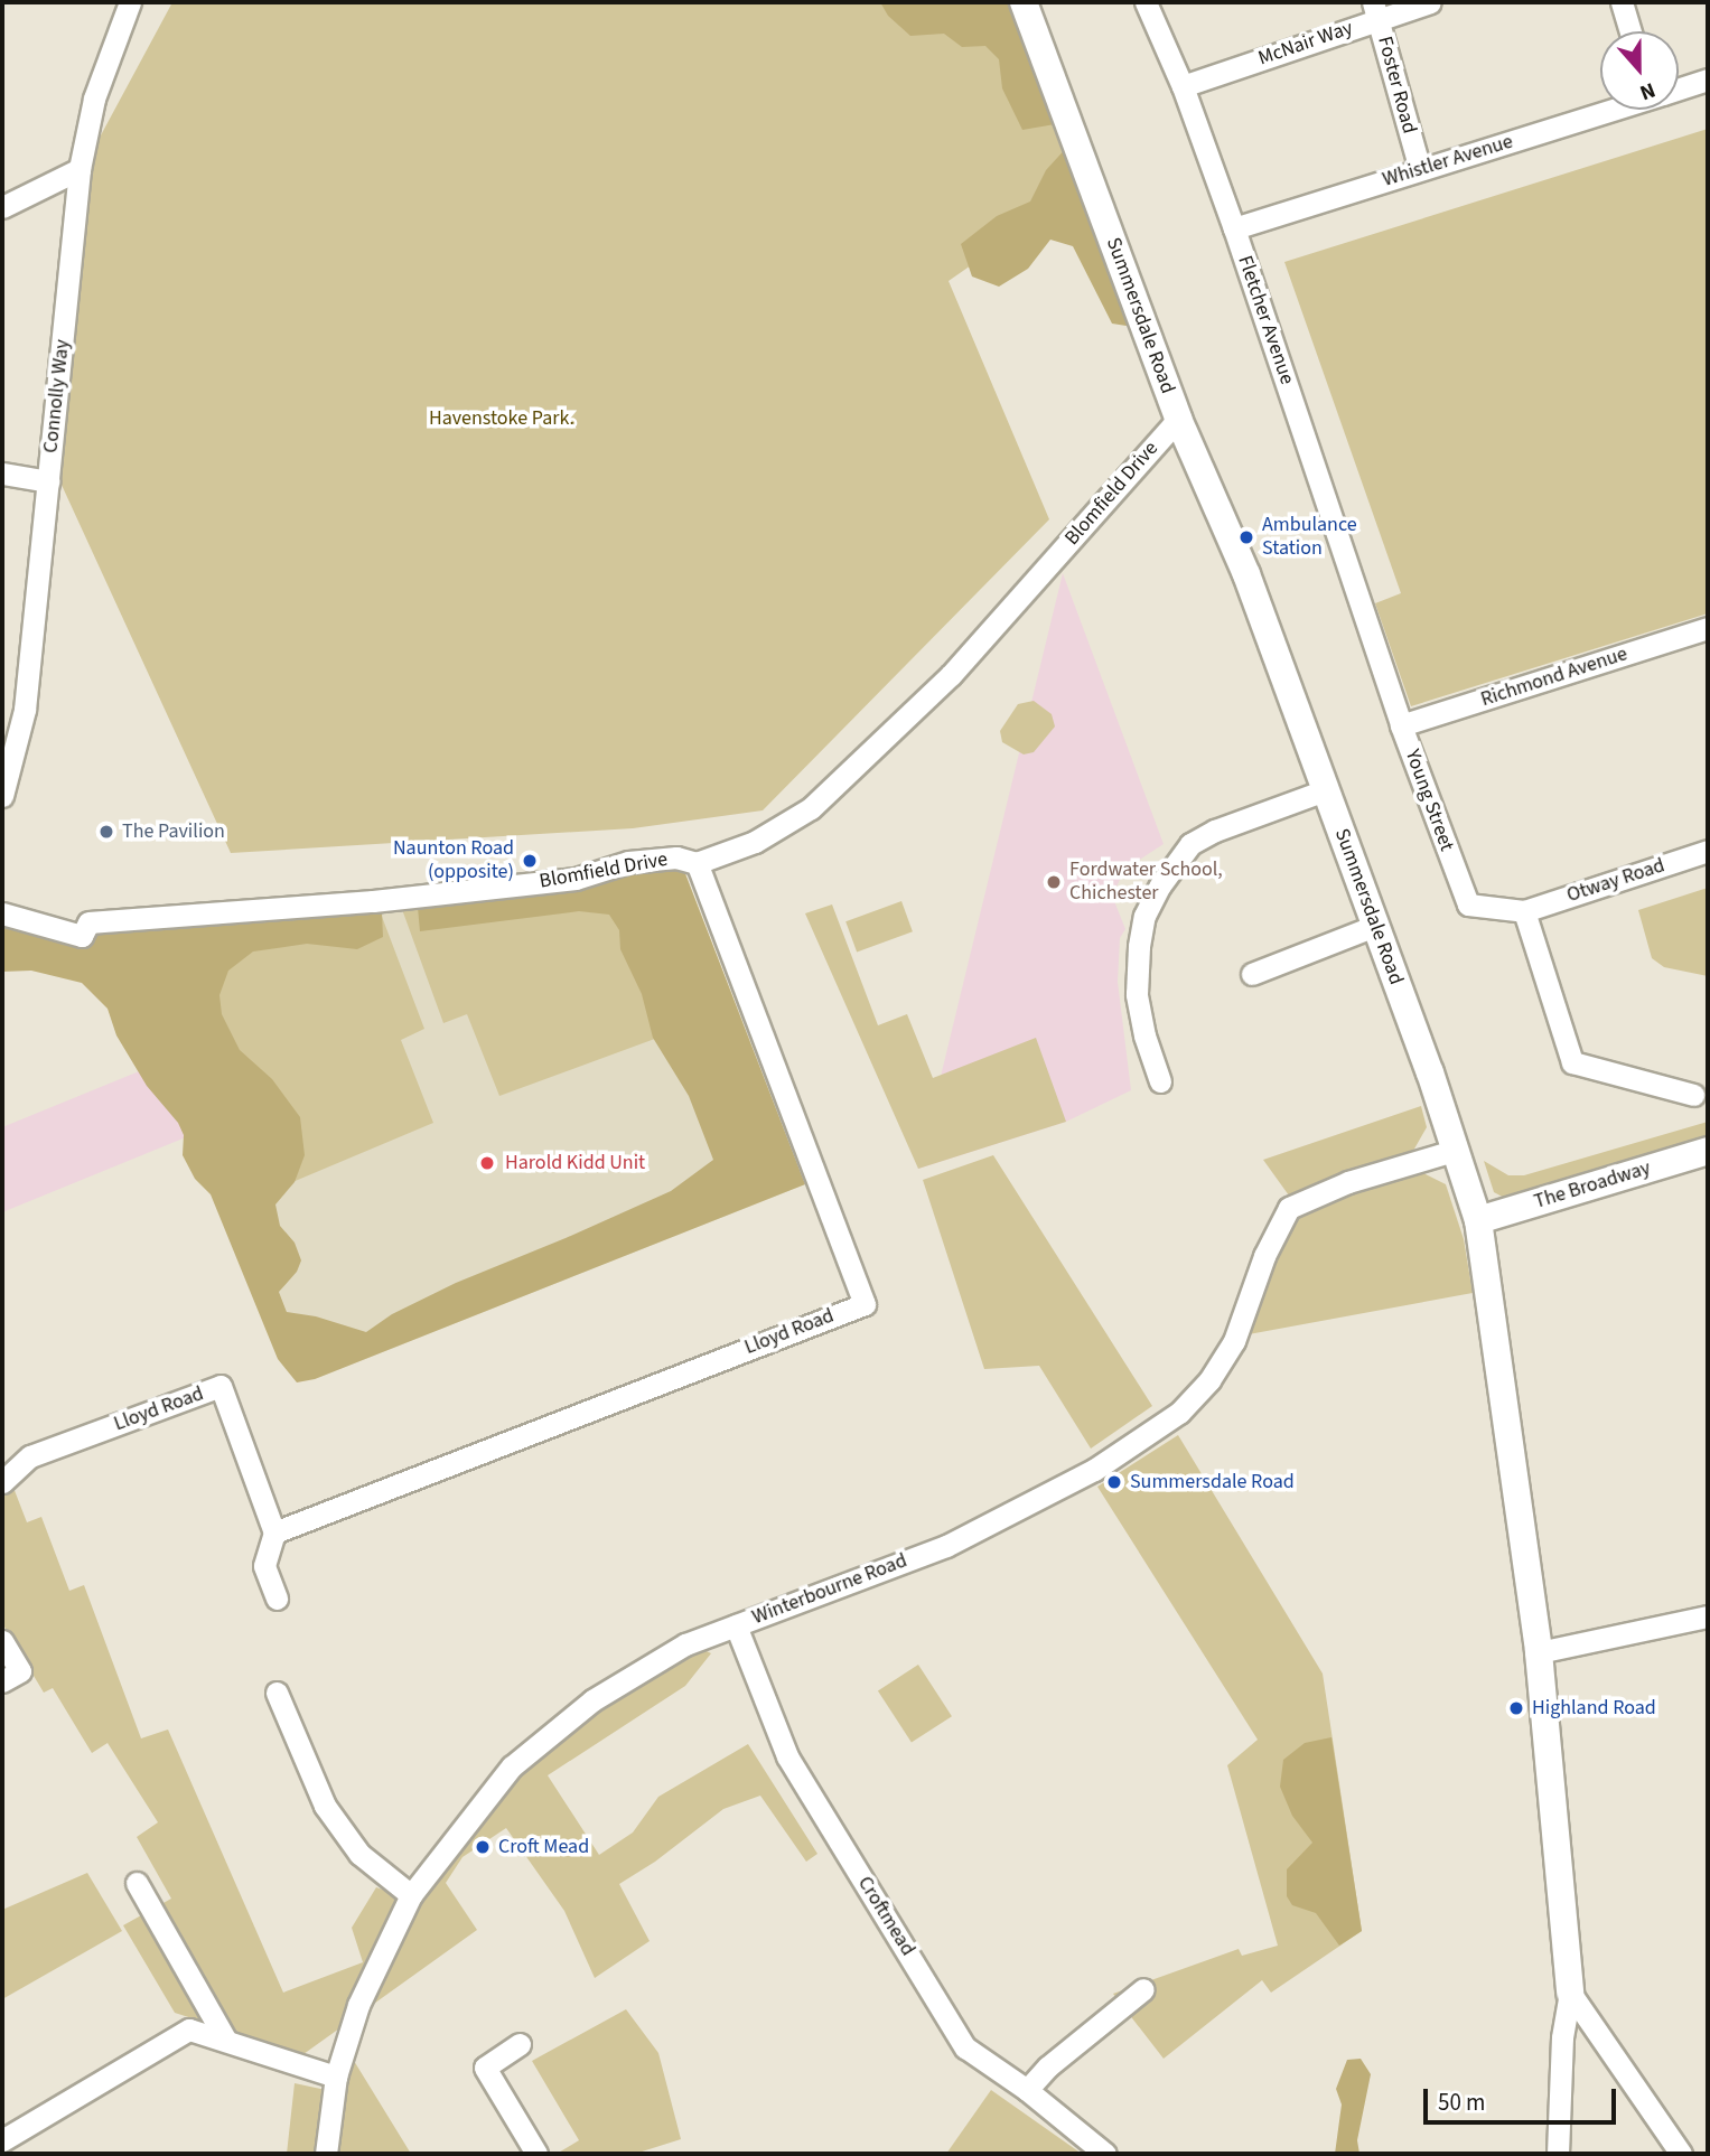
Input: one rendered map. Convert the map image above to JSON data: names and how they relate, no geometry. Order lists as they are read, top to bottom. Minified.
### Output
{"streets":{"street":["McNair Way","Foster Road","Whistler Avenue","Summersdale Road","Fletcher Avenue","Connolly Way","Blomfield Drive","Richmond Avenue","Young Street","Otway Road","The Broadway","Lloyd Road","Winterbourne Road","Croftmead"]},"crossings":[["McNair Way","Foster Road"],["McNair Way","Fletcher Avenue"],["Foster Road","Whistler Avenue"],["Whistler Avenue","Fletcher Avenue"],["Summersdale Road","Blomfield Drive"],["Summersdale Road","The Broadway"],["Summersdale Road","Winterbourne Road"],["Fletcher Avenue","Young Street"],["Blomfield Drive","Lloyd Road"],["Richmond Avenue","Young Street"],["Young Street","Otway Road"],["Winterbourne Road","Croftmead"]],"parks":["Havenstoke Park."],"places":["Ambulance Station","The Pavilion","Naunton Road (opposite)","Fordwater School, Chichester","Harold Kidd Unit","Summersdale Road","Highland Road","Croft Mead"],"scale_bar":"50 m","north":"bottom"}
